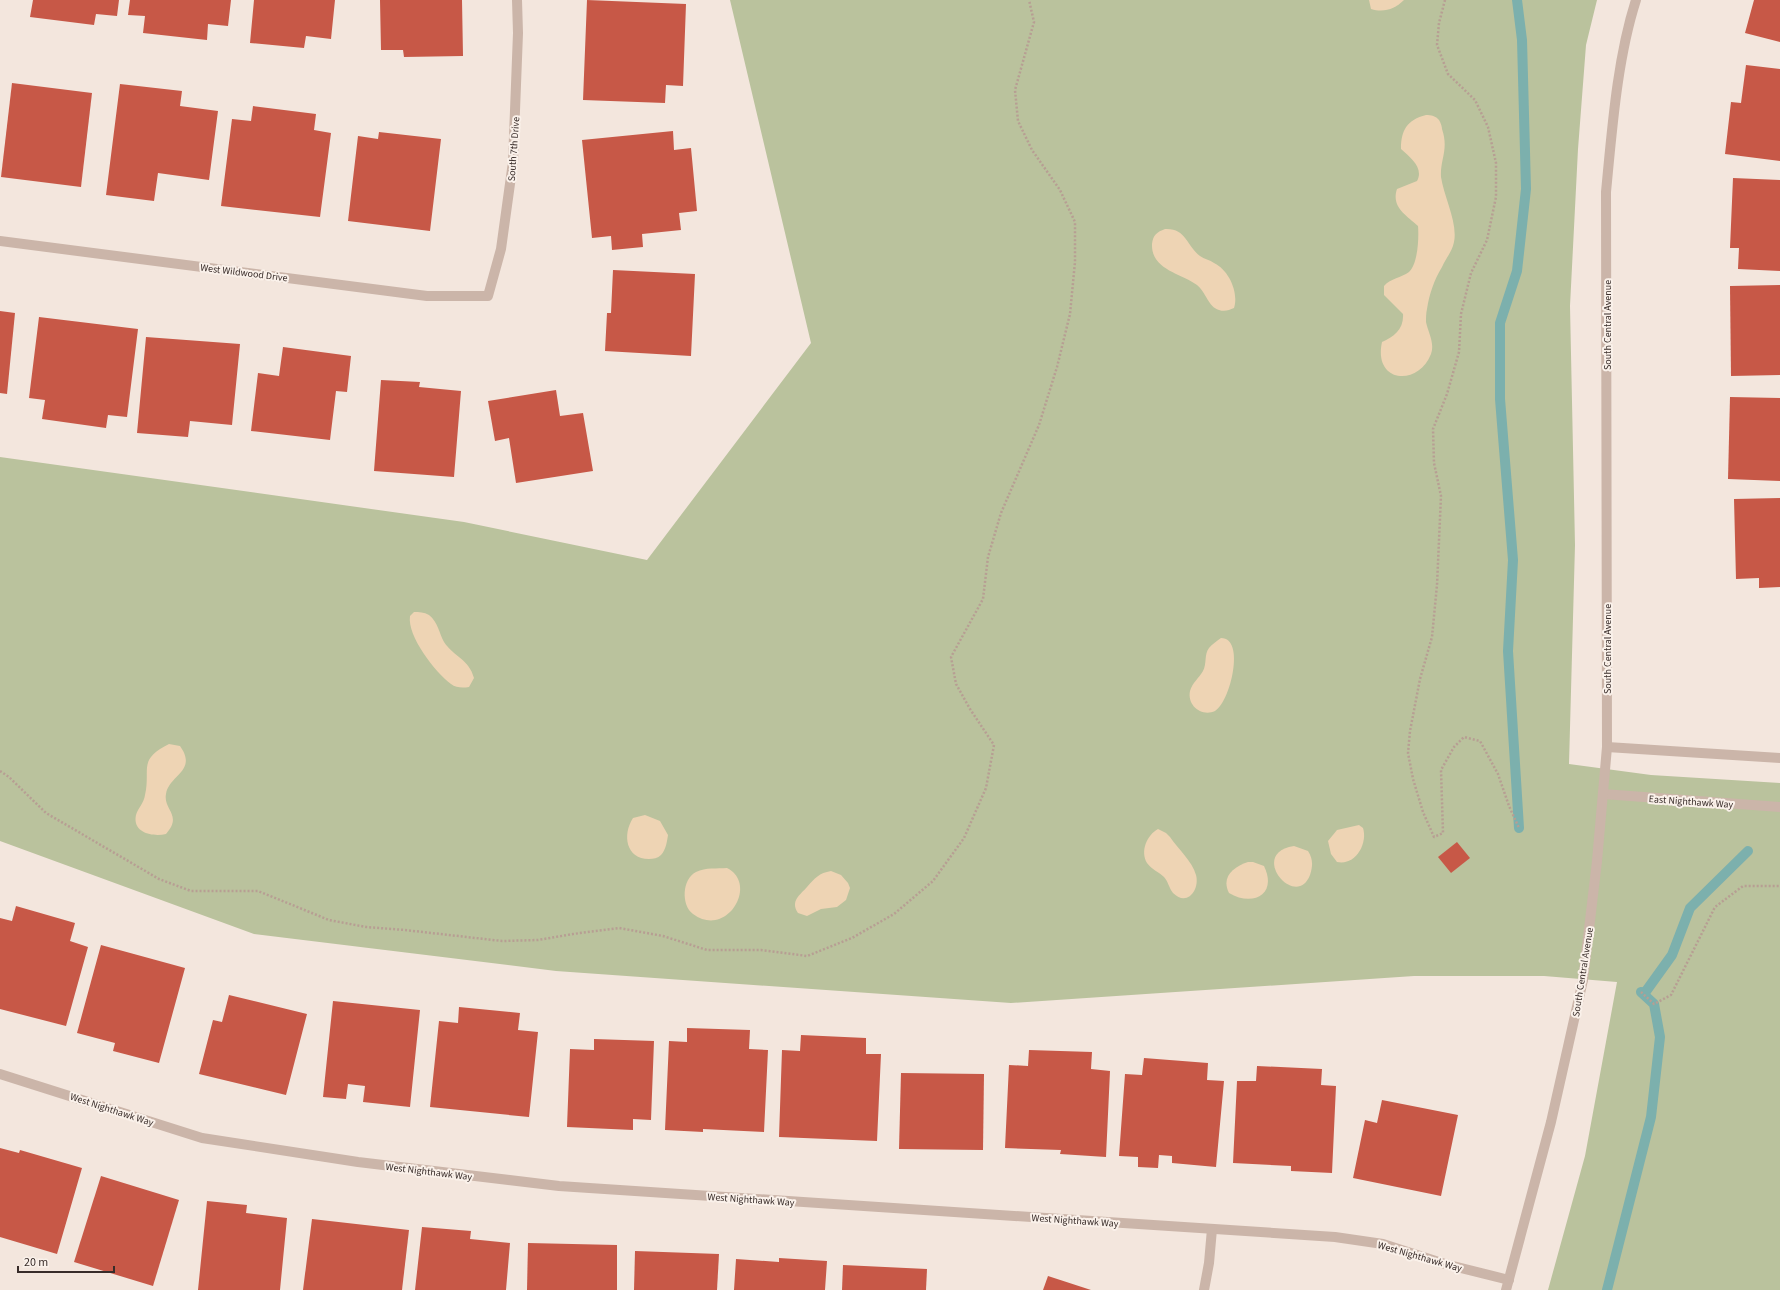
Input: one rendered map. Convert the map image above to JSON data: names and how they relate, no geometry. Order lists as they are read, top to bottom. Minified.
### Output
{"streets":{"street":["South 7th Drive","West Wildwood Drive","South Central Avenue","East Nighthawk Way","West Nighthawk Way"]},"crossings":[["South 7th Drive","West Wildwood Drive"],["South Central Avenue","East Nighthawk Way"],["South Central Avenue","West Nighthawk Way"]],"scale_bar":"20 m"}
